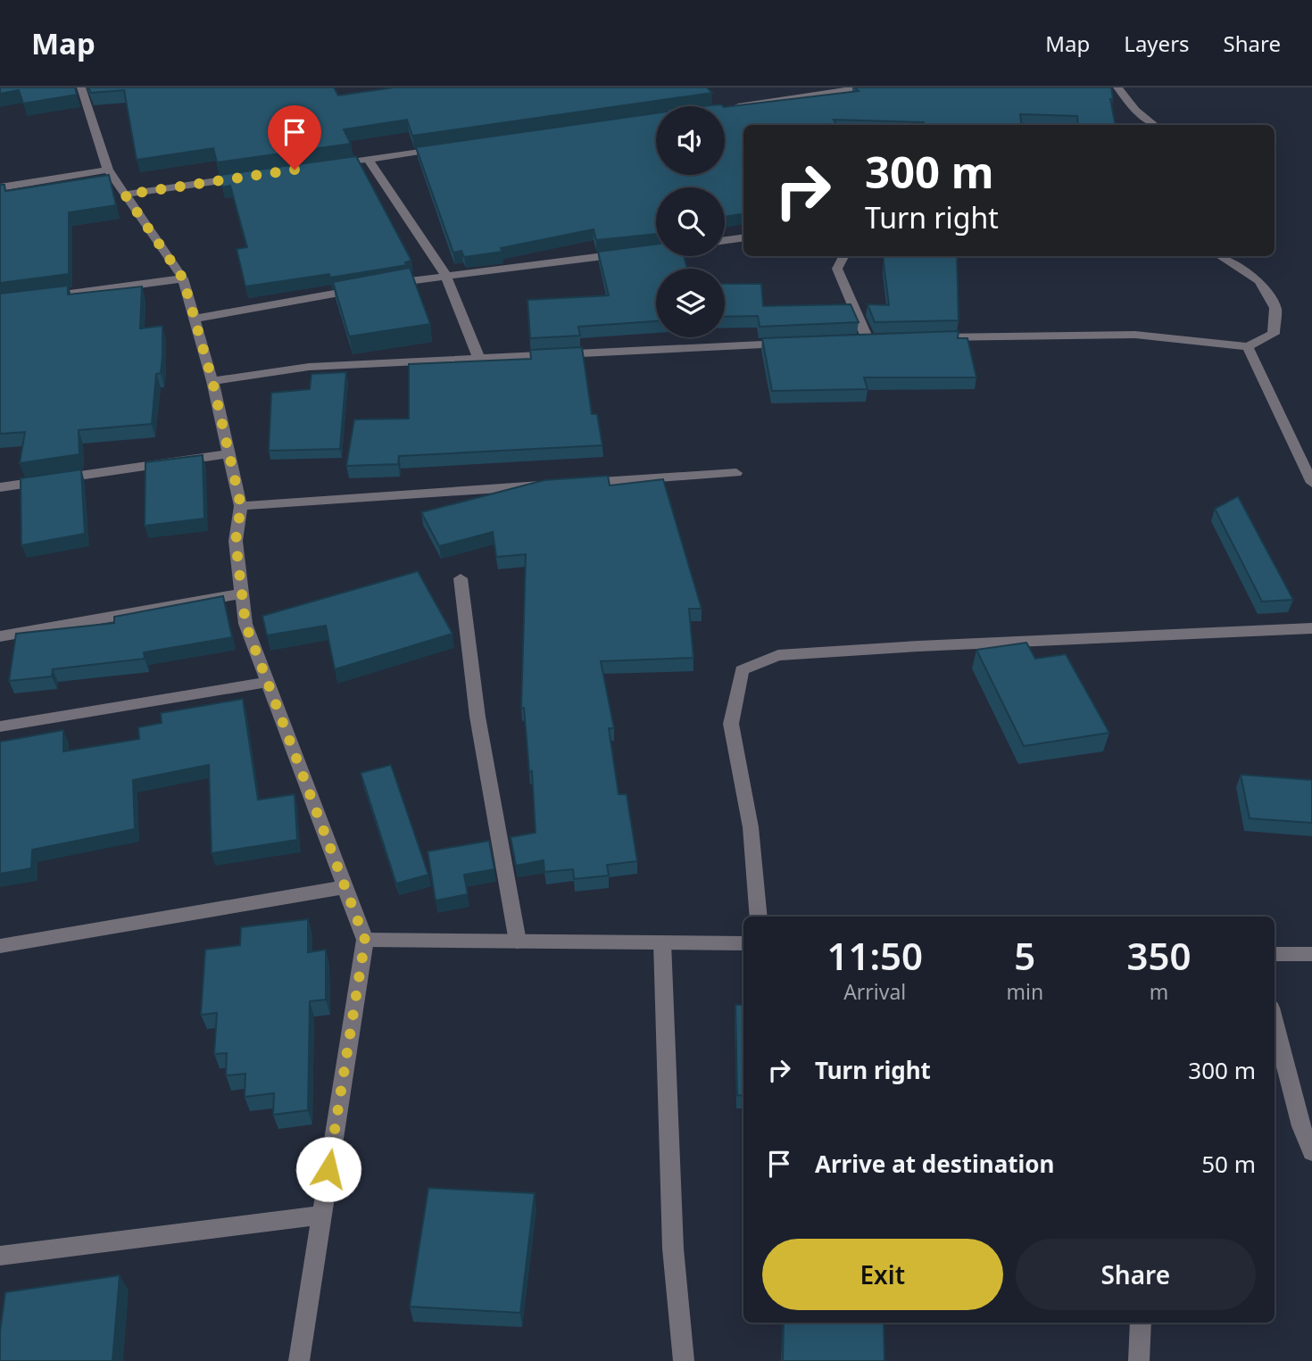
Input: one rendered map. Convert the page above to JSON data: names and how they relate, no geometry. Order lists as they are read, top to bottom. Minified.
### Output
{"page":{"header":"Map","nav":["Map","Layers","Share"],"turn":["300 m","Turn right"],"eta":["11:50","Arrival","5","min","350","m"],"list":[{"name":"Turn right","value":"300 m"},{"name":"Arrive at destination","value":"50 m"}],"buttons":["Exit","Share"]}}
